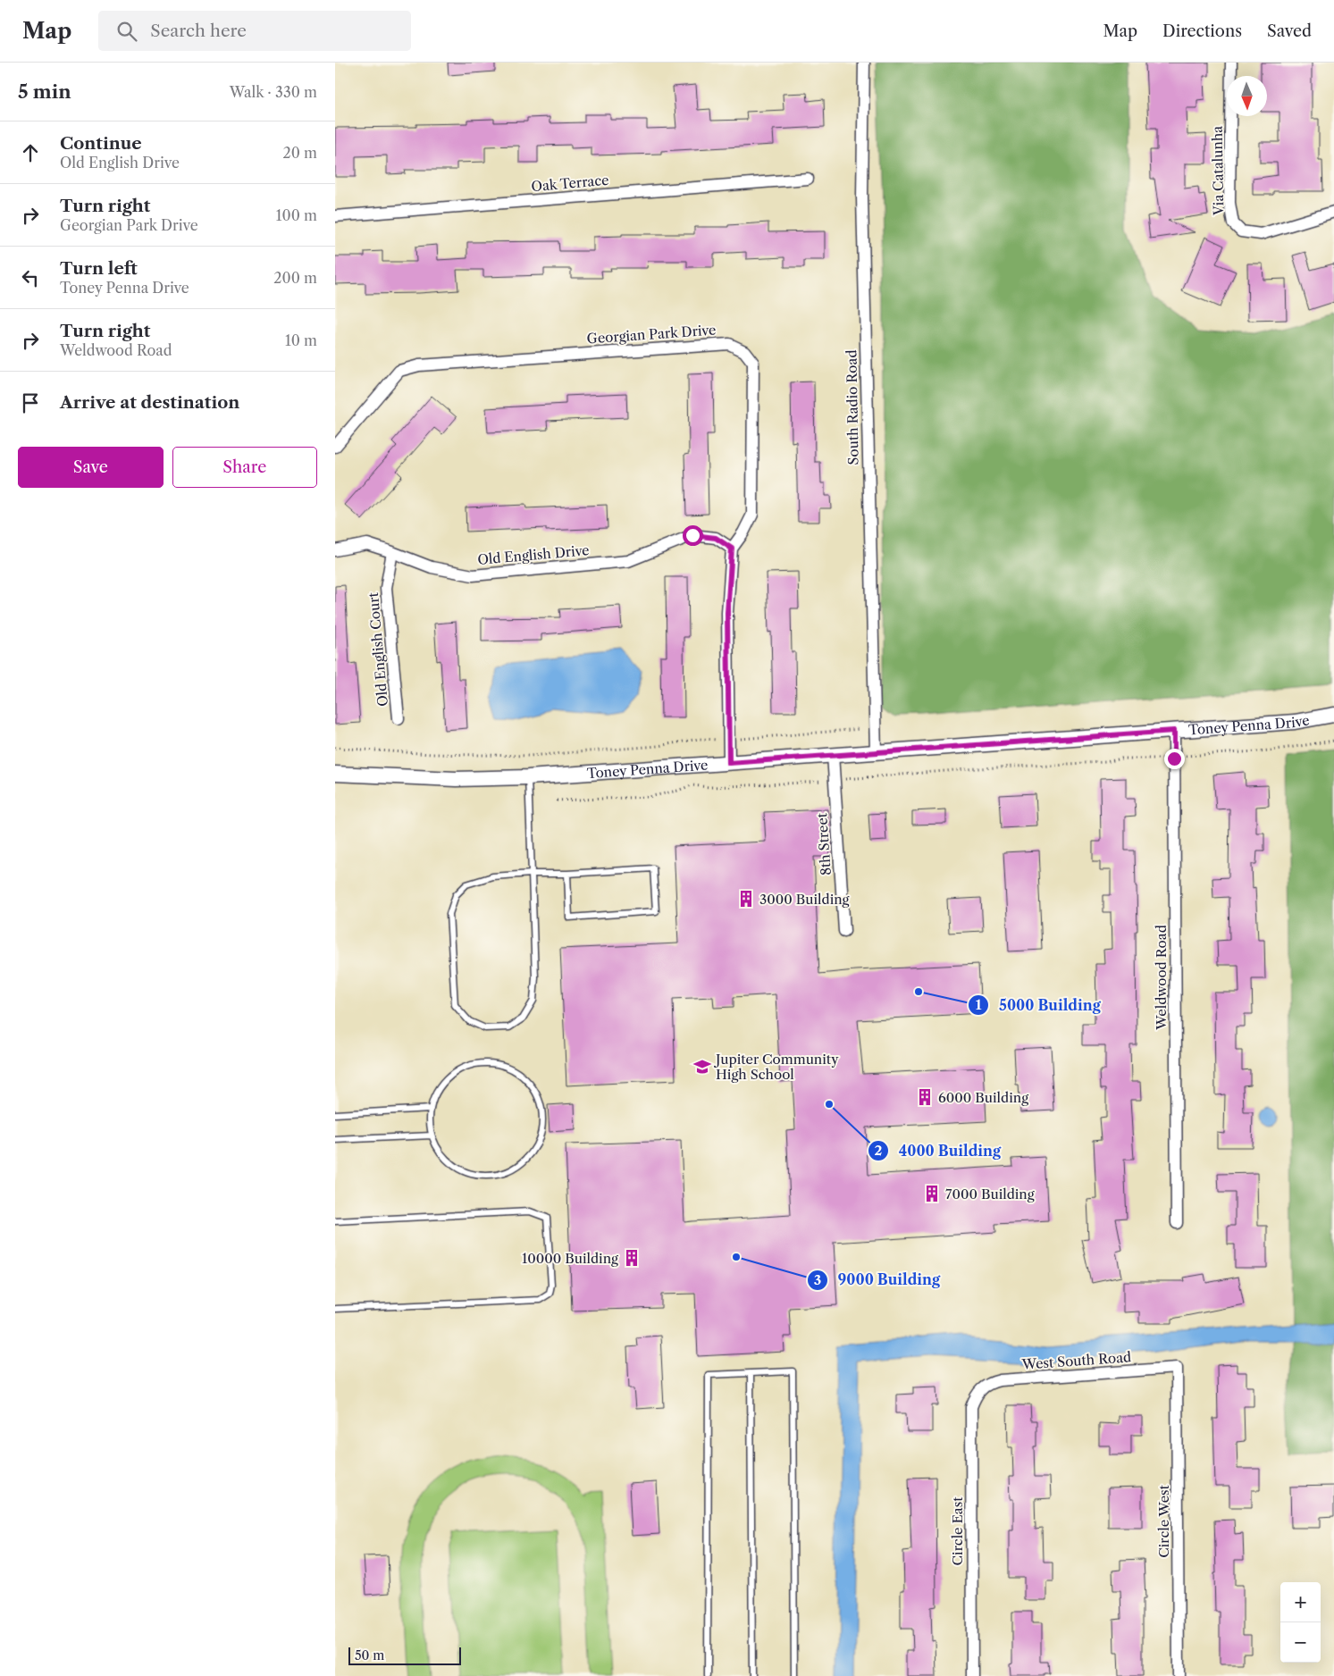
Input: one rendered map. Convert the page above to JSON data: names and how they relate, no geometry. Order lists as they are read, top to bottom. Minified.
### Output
{"streets":{"street":["Via Catalunha","Oak Terrace","Georgian Park Drive","South Radio Road","Old English Drive","Old English Court","Toney Penna Drive","8th Street","Weldwood Road","West South Road","Circle West","Circle East"]},"crossings":[["Georgian Park Drive","Old English Drive"],["South Radio Road","Toney Penna Drive"],["Old English Drive","Old English Court"],["Toney Penna Drive","8th Street"],["Toney Penna Drive","Weldwood Road"],["West South Road","Circle West"],["West South Road","Circle East"]],"places":{"building":["3000 Building","6000 Building","7000 Building","10000 Building"],"other":["5000 Building","4000 Building","9000 Building"],"school or university":["Jupiter Community High School"]},"scale_bar":"50 m","north":"bottom","page":{"header":"Map","search":"Search here","nav":["Map","Directions","Saved"],"heading":["5 min","Walk · 330 m"],"list":[["Continue","Old English Drive","20 m"],["Turn right","Georgian Park Drive","100 m"],["Turn left","Toney Penna Drive","200 m"],["Turn right","Weldwood Road","10 m"],"Arrive at destination"],"buttons":["Save","Share"],"map_buttons":["+","−"],"scale":"50 m"}}
